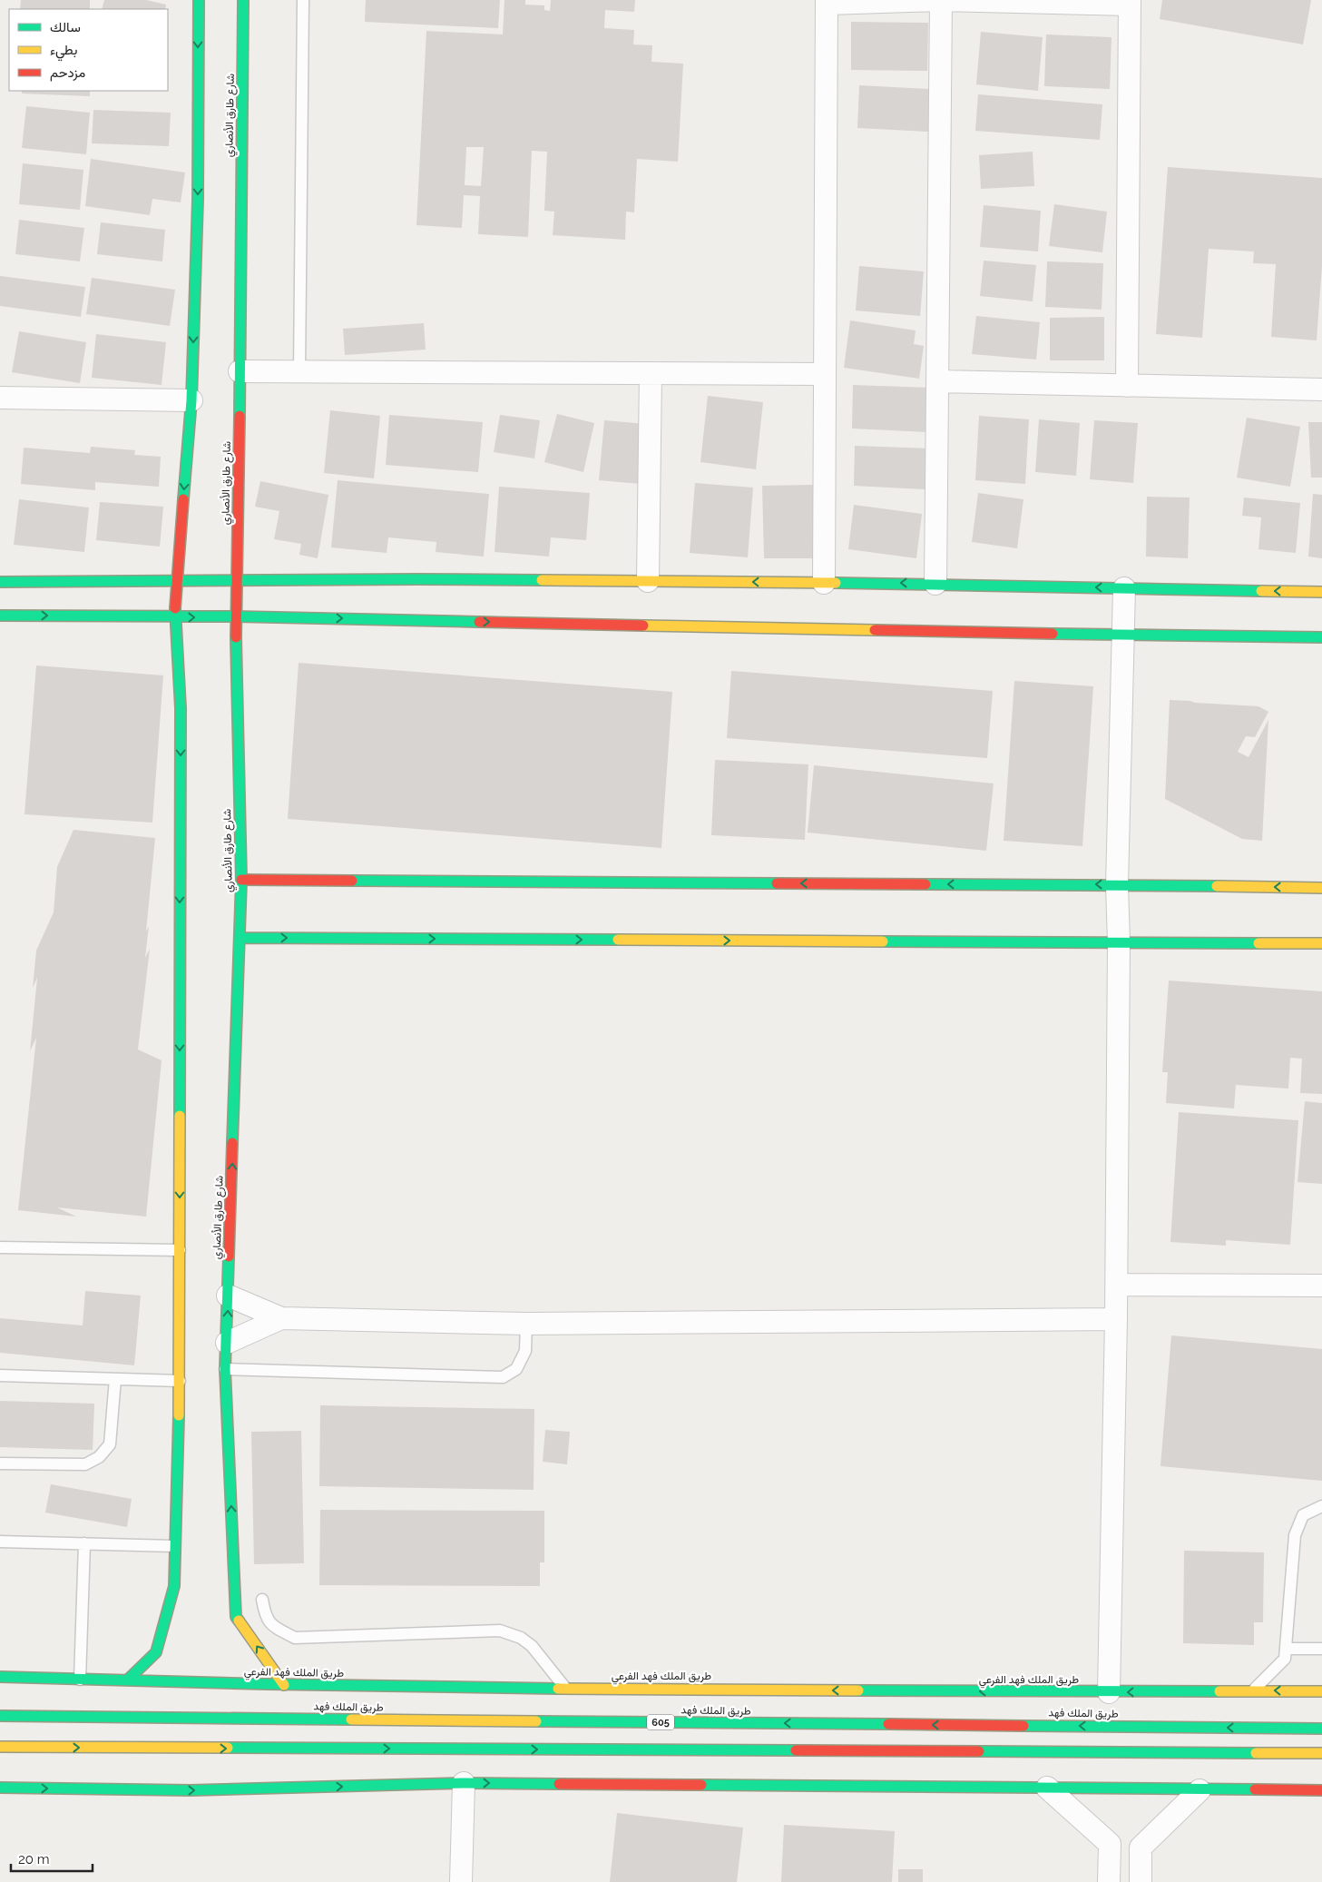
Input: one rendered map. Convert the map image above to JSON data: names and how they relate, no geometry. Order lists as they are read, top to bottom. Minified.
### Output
{"streets":{"main road":["شارع طارق الأنصاري","طريق الملك فهد الفرعي","طريق الملك فهد","605"]},"crossings":[["شارع طارق الأنصاري","طريق الملك فهد الفرعي"]],"legend":["سالك","بطيء","مزدحم"],"scale_bar":"20 m"}
